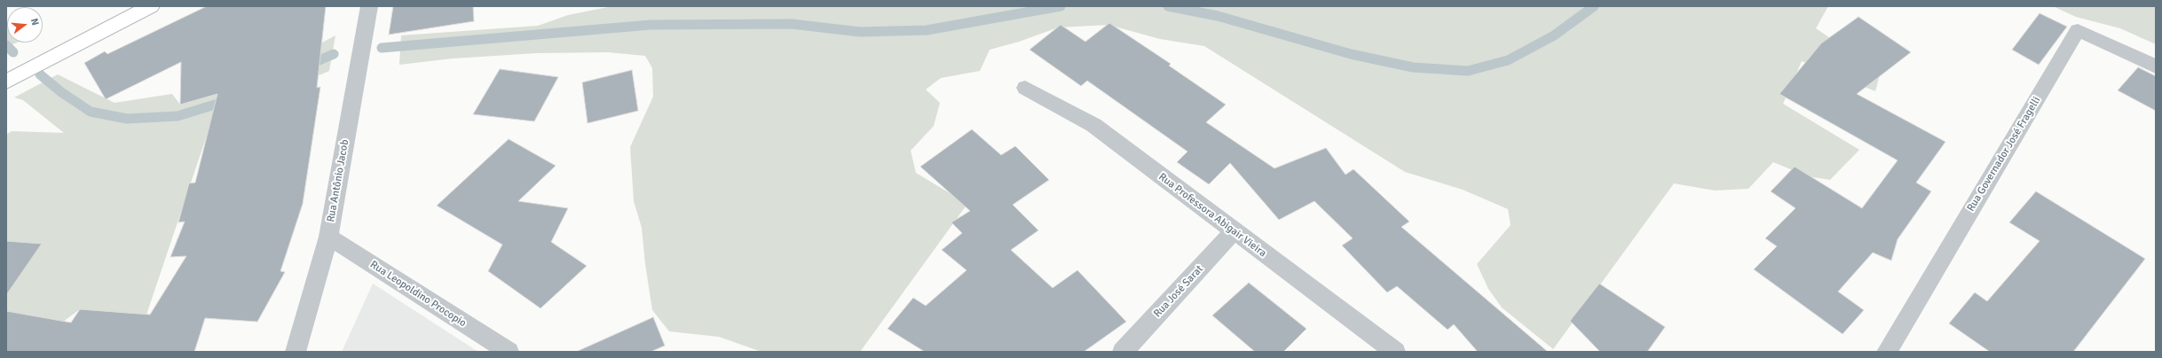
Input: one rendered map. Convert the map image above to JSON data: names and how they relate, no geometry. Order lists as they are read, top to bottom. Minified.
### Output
{"streets":{"street":["Rua Governador José Fragelli","Rua Antônio Jacob","Rua Professora Abigair Vieira","Rua José Sarat","Rua Leopoldino Procopio"]},"crossings":[["Rua Antônio Jacob","Rua Leopoldino Procopio"],["Rua Professora Abigair Vieira","Rua José Sarat"]],"north":"right"}
